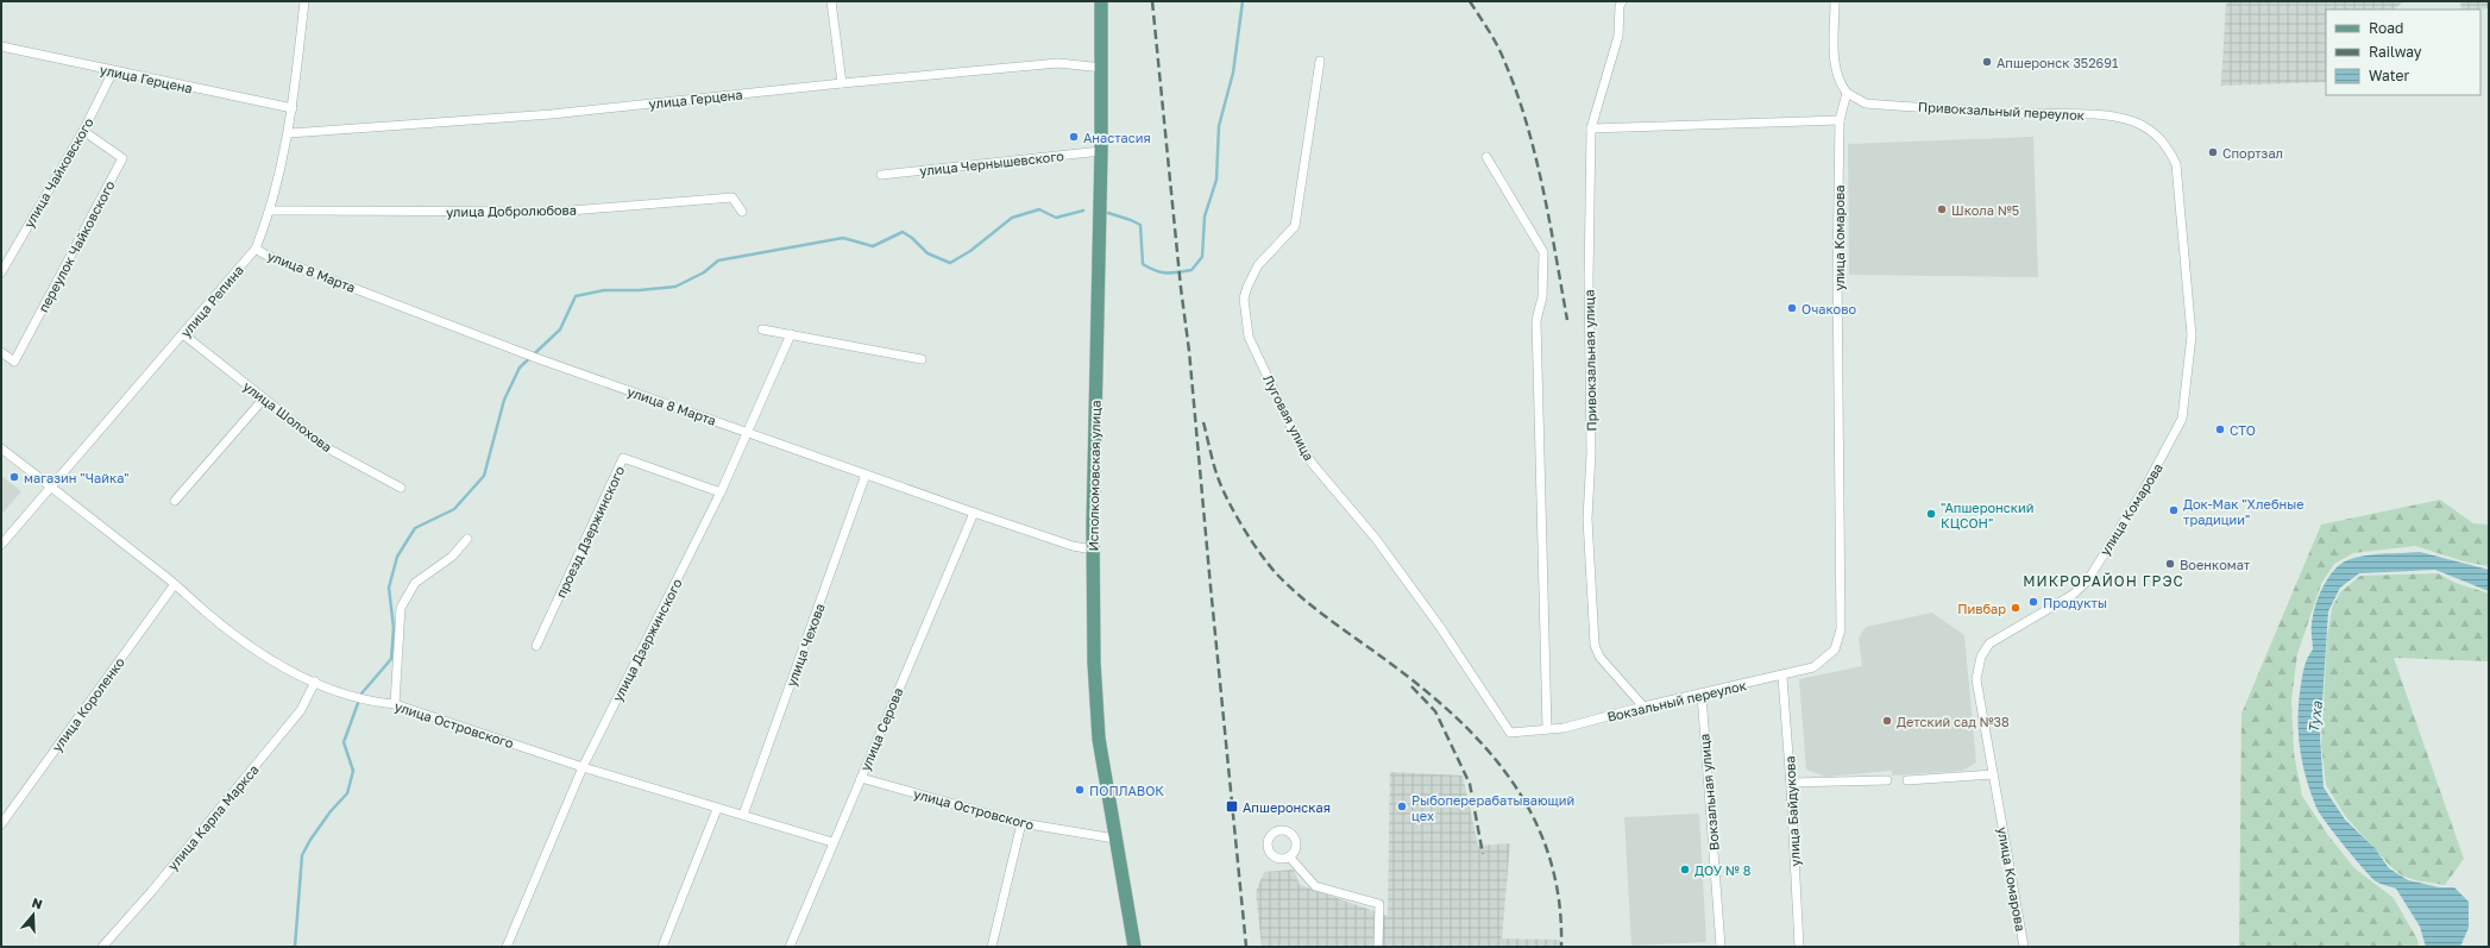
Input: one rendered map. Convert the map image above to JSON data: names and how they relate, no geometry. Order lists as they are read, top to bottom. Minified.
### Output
{"streets":{"main road":["Исполкомовская улица"],"street":["улица Герцена","Привокзальный переулок","улица Чернышевского","улица Чайковского","улица Добролюбова","улица Комарова","переулок Чайковского","улица 8 Марта","улица Репина","Привокзальная улица","улица Шолохова","Луговая улица","проезд Дзержинского","улица Дзержинского","улица Чехова","Вокзальный переулок","улица Короленко","улица Островского","улица Серова","Вокзальная улица","улица Байдукова","улица Карла Маркса"]},"crossings":[["улица Герцена","улица Чайковского"],["улица Герцена","улица Репина"],["улица Герцена","Исполкомовская улица"],["Привокзальный переулок","улица Комарова"],["улица Чернышевского","Исполкомовская улица"],["улица Чайковского","переулок Чайковского"],["улица Добролюбова","улица Репина"],["улица Комарова","Вокзальный переулок"],["улица 8 Марта","улица Репина"],["улица 8 Марта","Исполкомовская улица"],["улица 8 Марта","улица Дзержинского"],["улица 8 Марта","улица Чехова"],["улица 8 Марта","улица Серова"],["улица Репина","улица Шолохова"],["улица Репина","улица Островского"],["Привокзальная улица","Вокзальный переулок"],["Луговая улица","Вокзальный переулок"],["Исполкомовская улица","улица Островского"],["проезд Дзержинского","улица Дзержинского"],["улица Дзержинского","улица Островского"],["улица Чехова","улица Островского"],["Вокзальный переулок","Вокзальная улица"],["Вокзальный переулок","улица Байдукова"],["улица Короленко","улица Островского"],["улица Островского","улица Серова"],["улица Островского","улица Карла Маркса"]],"districts":["МИКРОРАЙОН ГРЭС"],"water":["Туха"],"places":{"other":["Апшеронск 352691","Анастасия","Спортзал","Школа №5","Очаково","СТО","магазин \"Чайка\"","Док-Мак \"Хлебные традиции\"","\"Апшеронский КЦСОН\"","Военкомат","Продукты","Пивбар","Детский сад №38","ПОПЛАВОК","Рыбоперерабатывающий цех","ДОУ № 8"],"transit":["Апшеронская"]},"legend":["Road","Railway","Water"],"north":"top"}
